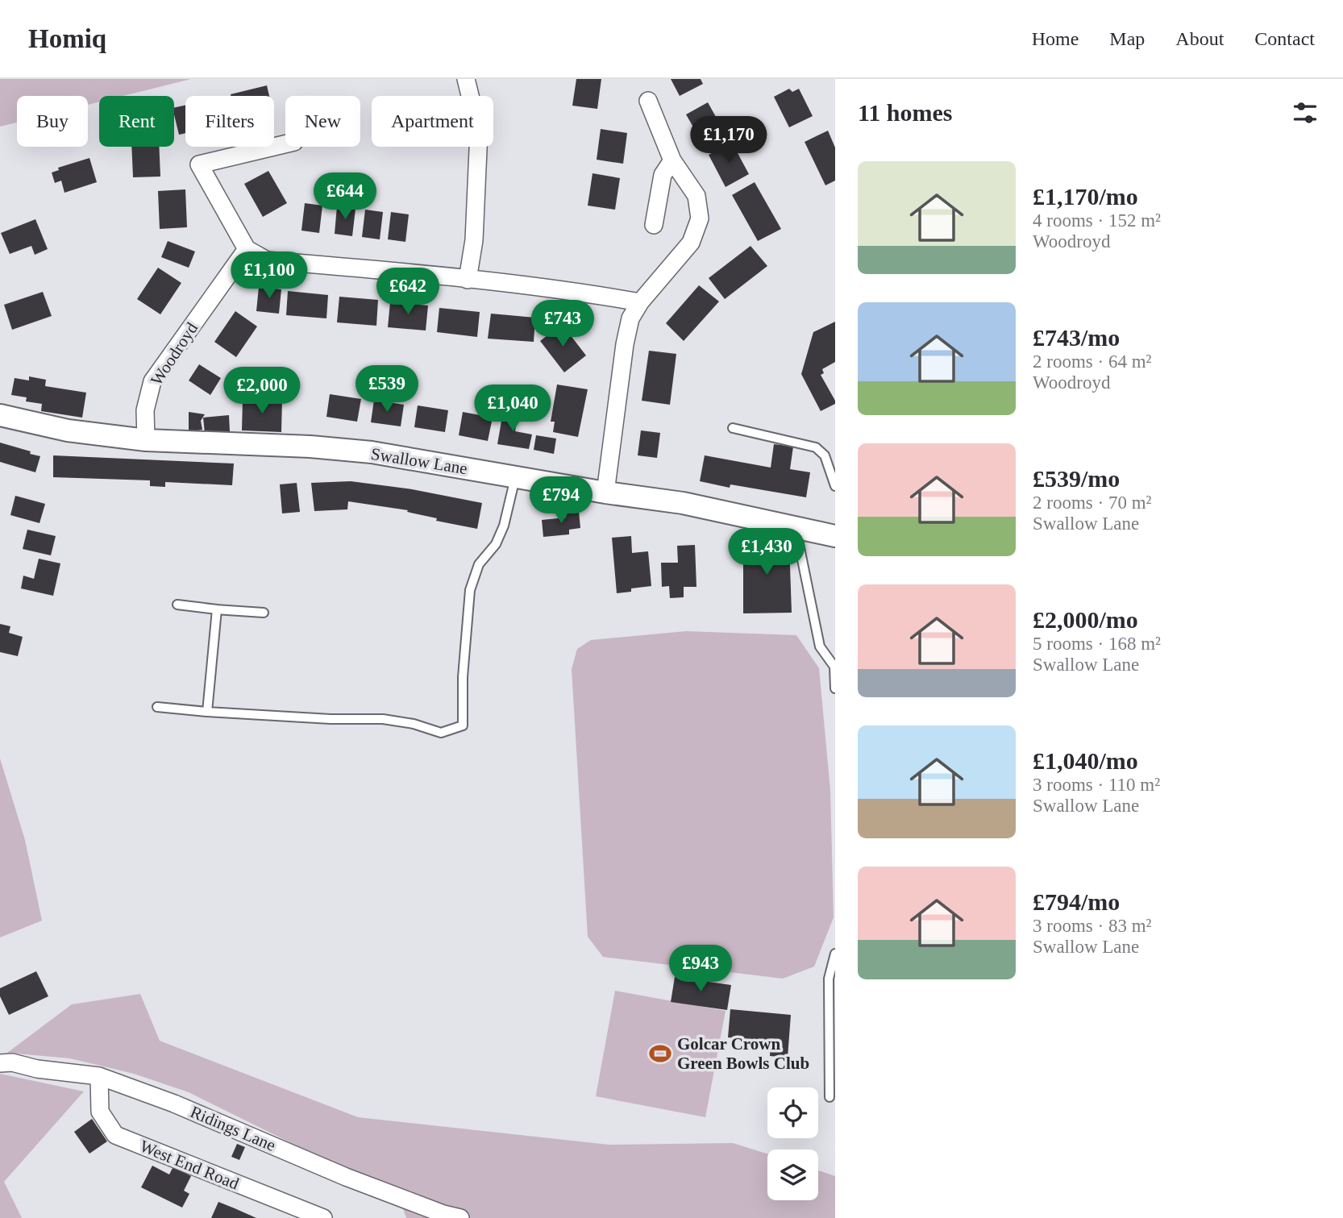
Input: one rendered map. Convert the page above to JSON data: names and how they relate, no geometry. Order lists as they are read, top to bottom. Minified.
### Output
{"streets":{"street":["Woodroyd","Swallow Lane","Ridings Lane","West End Road"]},"crossings":[["Woodroyd","Swallow Lane"],["Ridings Lane","West End Road"]],"places":{"sports":["Golcar Crown Green Bowls Club"]},"page":{"header":"Homiq","nav":["Home","Map","About","Contact"],"heading":"11 homes","chip":["Buy","Rent","Filters","New","Apartment"],"price":["£1,170","£644","£1,100","£642","£743","£539","£2,000","£1,040","£794","£1,430","£943"],"list":[{"name":"£1,170/mo","note":"4 rooms · 152 m² · Woodroyd"},{"name":"£743/mo","note":"2 rooms · 64 m² · Woodroyd"},{"name":"£539/mo","note":"2 rooms · 70 m² · Swallow Lane"},{"name":"£2,000/mo","note":"5 rooms · 168 m² · Swallow Lane"},{"name":"£1,040/mo","note":"3 rooms · 110 m² · Swallow Lane"},{"name":"£794/mo","note":"3 rooms · 83 m² · Swallow Lane"}]}}
